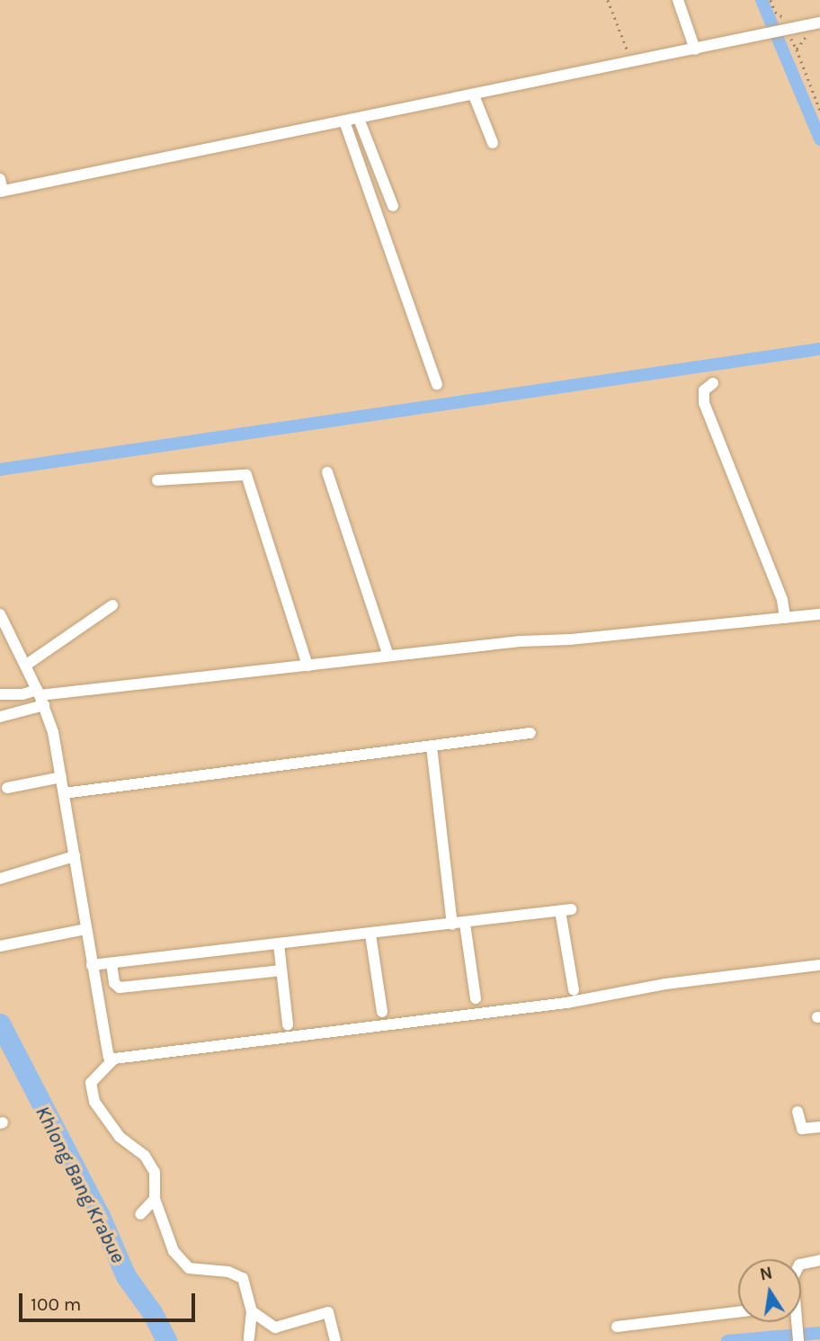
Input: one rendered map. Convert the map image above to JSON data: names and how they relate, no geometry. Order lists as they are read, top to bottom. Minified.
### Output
{"water":["Khlong Bang Krabue"],"scale_bar":"100 m","north":"top"}
